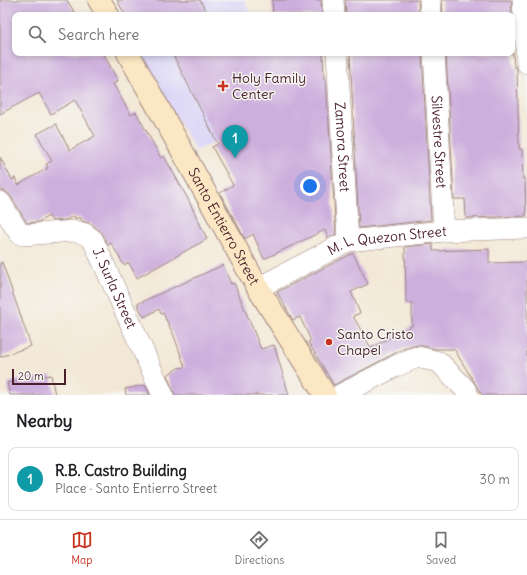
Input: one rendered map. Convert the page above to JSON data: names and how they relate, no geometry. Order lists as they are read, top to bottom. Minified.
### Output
{"streets":{"main road":["Santo Entierro Street"],"street":["Silvestre Street","Zamora Street","M. L. Quezon Street","J. Surla Street"]},"crossings":[["Silvestre Street","M. L. Quezon Street"],["Zamora Street","M. L. Quezon Street"],["Santo Entierro Street","M. L. Quezon Street"]],"places":{"health":["Holy Family Center"],"other":["Santo Cristo Chapel"]},"scale_bar":"20 m","page":{"search":"Search here","pins":"1","scale":"20 m","heading":"Nearby","list":[{"mark":"1","name":"R.B. Castro Building","note":"Place · Santo Entierro Street","value":"30 m"}],"nav":["Map","Directions","Saved"]}}
